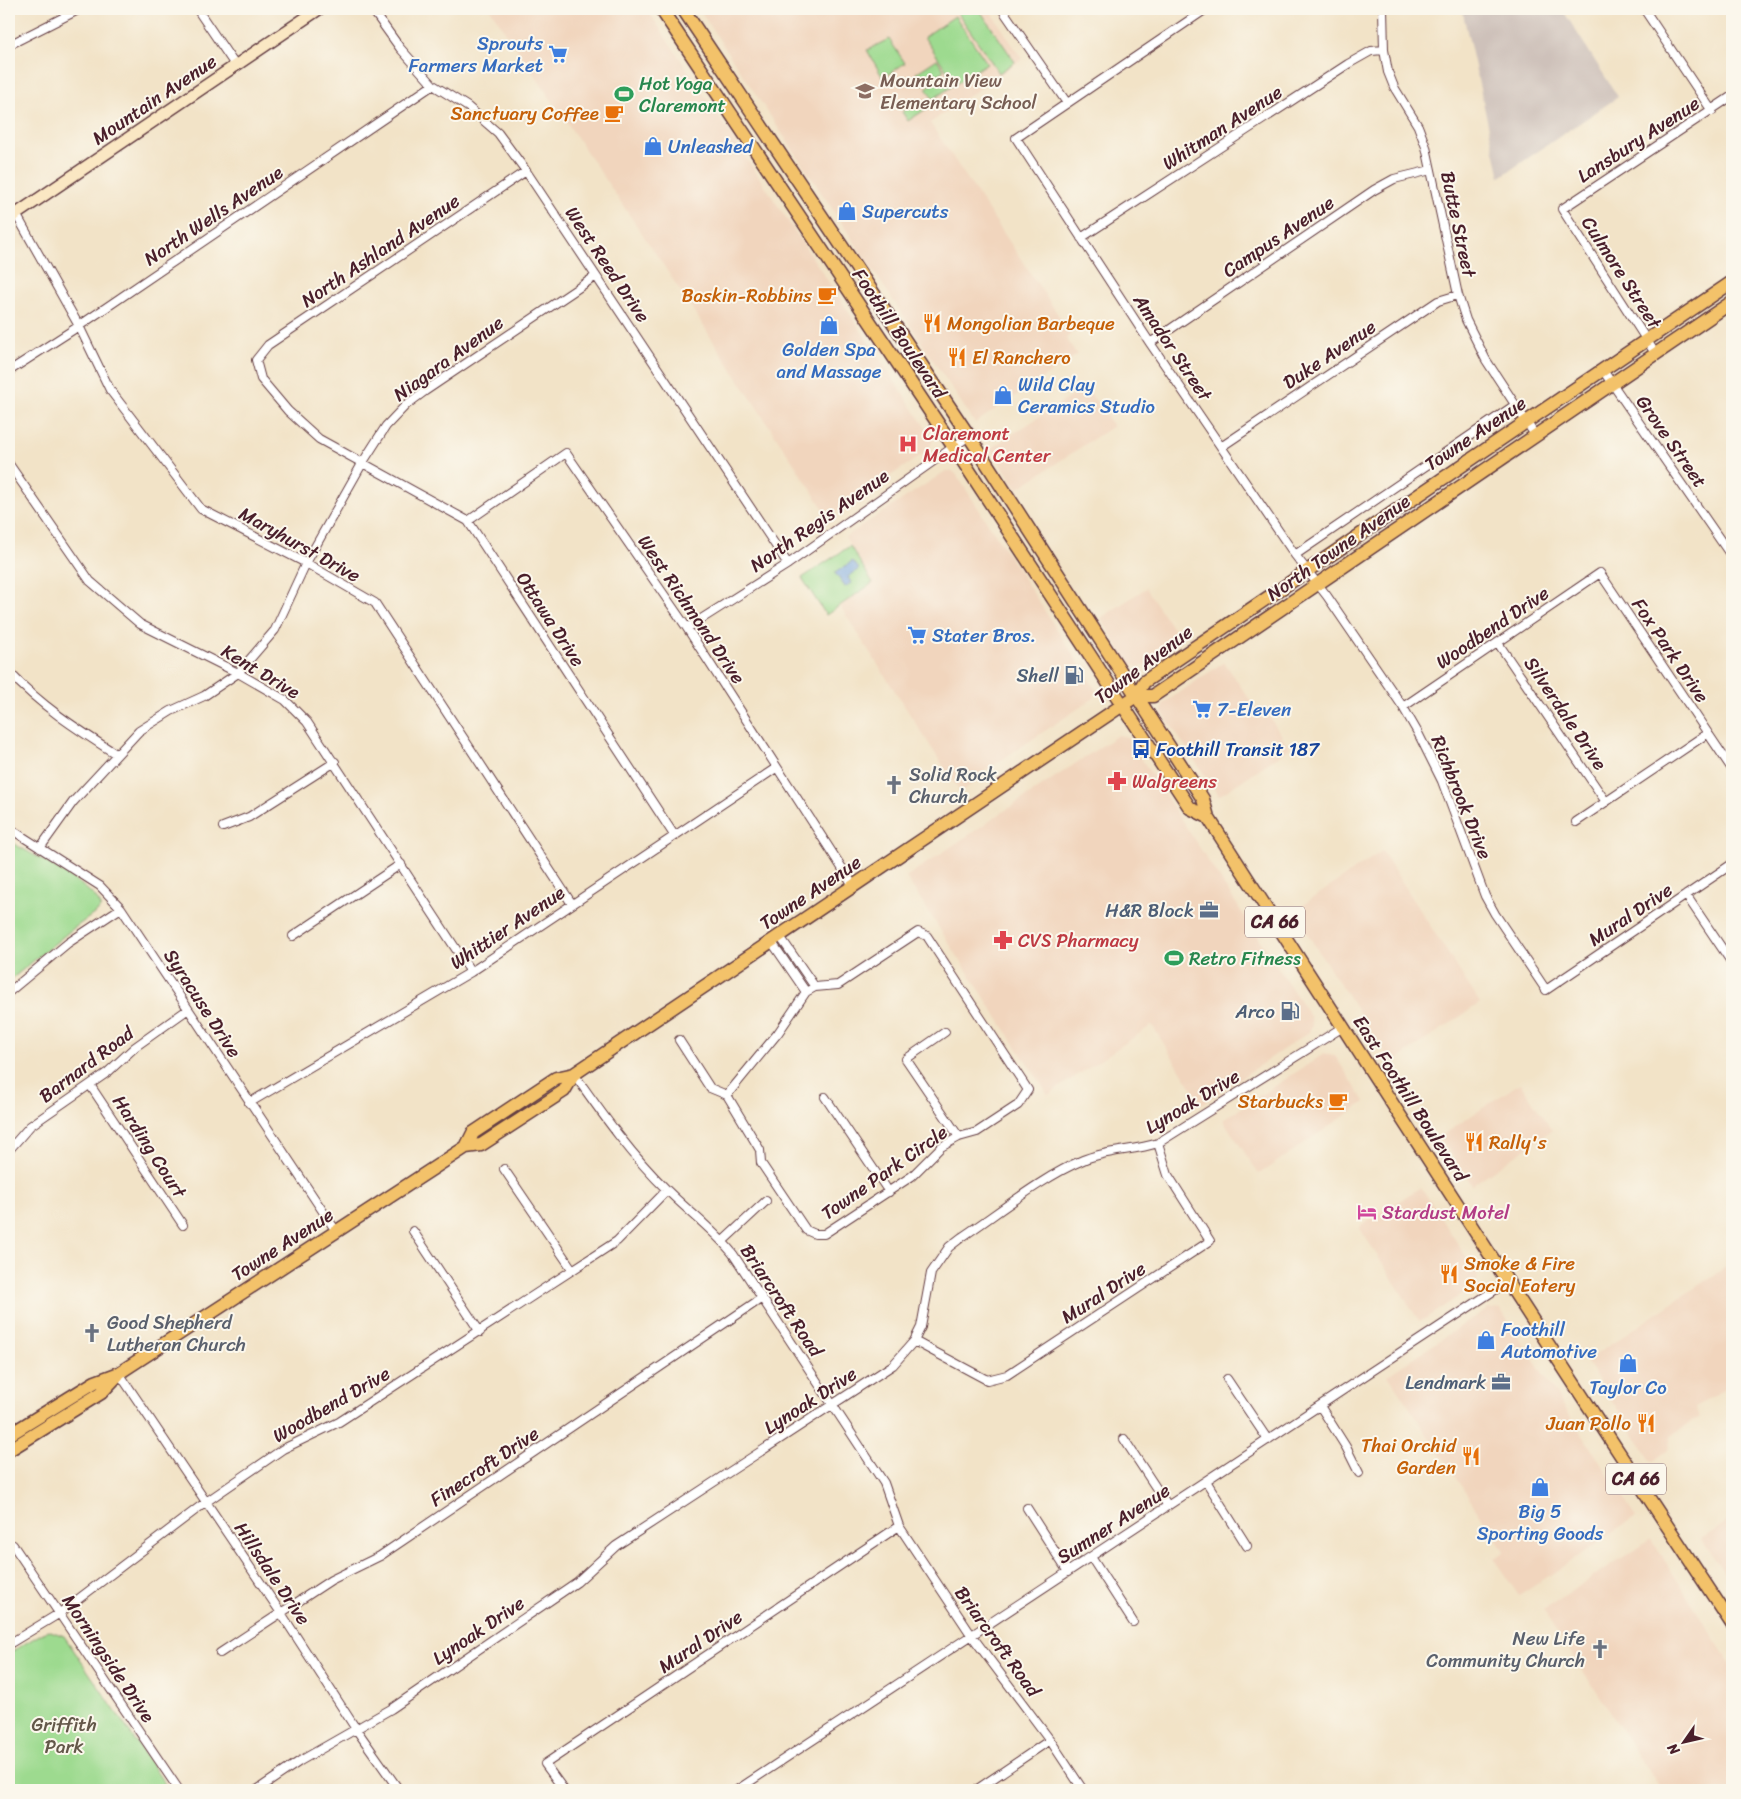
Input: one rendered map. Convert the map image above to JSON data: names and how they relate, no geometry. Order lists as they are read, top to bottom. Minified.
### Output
{"streets":{"main road":["Mountain Avenue","Foothill Boulevard","Towne Avenue","North Towne Avenue","CA 66","East Foothill Boulevard"],"street":["Whitman Avenue","Lansbury Avenue","North Wells Avenue","Butte Street","Campus Avenue","North Ashland Avenue","West Reed Drive","Culmore Street","Amador Street","Duke Avenue","Niagara Avenue","Grove Street","North Regis Avenue","Maryhurst Drive","West Richmond Drive","Ottawa Drive","Woodbend Drive","Fox Park Drive","Kent Drive","Silverdale Drive","Richbrook Drive","Mural Drive","Whittier Avenue","Syracuse Drive","Barnard Road","Lynoak Drive","Harding Court","Towne Park Circle","Briarcroft Road","Finecroft Drive","Sumner Avenue","Hillsdale Drive","Morningside Drive"]},"crossings":[["Mountain Avenue","Maryhurst Drive"],["Whitman Avenue","Butte Street"],["Whitman Avenue","Amador Street"],["Lansbury Avenue","Culmore Street"],["North Wells Avenue","West Reed Drive"],["North Wells Avenue","Maryhurst Drive"],["Butte Street","Campus Avenue"],["Butte Street","Duke Avenue"],["Butte Street","Towne Avenue"],["Butte Street","North Towne Avenue"],["Campus Avenue","Amador Street"],["North Ashland Avenue","West Reed Drive"],["North Ashland Avenue","Ottawa Drive"],["West Reed Drive","Niagara Avenue"],["West Reed Drive","North Regis Avenue"],["Culmore Street","Towne Avenue"],["Culmore Street","North Towne Avenue"],["Foothill Boulevard","Towne Avenue"],["Foothill Boulevard","North Regis Avenue"],["Foothill Boulevard","North Towne Avenue"],["Foothill Boulevard","East Foothill Boulevard"],["Amador Street","Duke Avenue"],["Amador Street","Towne Avenue"],["Amador Street","Richbrook Drive"],["Niagara Avenue","Maryhurst Drive"],["Niagara Avenue","Ottawa Drive"],["Niagara Avenue","Kent Drive"],["Niagara Avenue","Syracuse Drive"],["Towne Avenue","Grove Street"],["Towne Avenue","North Towne Avenue"],["Towne Avenue","West Richmond Drive"],["Towne Avenue","Richbrook Drive"],["Towne Avenue","Syracuse Drive"],["Towne Avenue","East Foothill Boulevard"],["Towne Avenue","Briarcroft Road"],["Towne Avenue","Hillsdale Drive"],["Grove Street","North Towne Avenue"],["North Regis Avenue","West Richmond Drive"],["Maryhurst Drive","Whittier Avenue"],["North Towne Avenue","Richbrook Drive"],["North Towne Avenue","East Foothill Boulevard"],["West Richmond Drive","Ottawa Drive"],["West Richmond Drive","Whittier Avenue"],["Ottawa Drive","Whittier Avenue"],["Woodbend Drive","Fox Park Drive"],["Woodbend Drive","Silverdale Drive"],["Woodbend Drive","Richbrook Drive"],["Woodbend Drive","Briarcroft Road"],["Woodbend Drive","Hillsdale Drive"],["Woodbend Drive","Morningside Drive"],["Kent Drive","Whittier Avenue"],["Richbrook Drive","Mural Drive"],["Mural Drive","Lynoak Drive"],["Mural Drive","Briarcroft Road"],["Whittier Avenue","Syracuse Drive"],["Syracuse Drive","Barnard Road"],["Barnard Road","Harding Court"],["East Foothill Boulevard","Lynoak Drive"],["East Foothill Boulevard","Sumner Avenue"],["Lynoak Drive","Briarcroft Road"],["Lynoak Drive","Hillsdale Drive"],["Briarcroft Road","Finecroft Drive"],["Briarcroft Road","Sumner Avenue"],["Finecroft Drive","Hillsdale Drive"]],"parks":["Griffith Park"],"places":{"supermarket":["Sprouts Farmers Market","Stater Bros.","7-Eleven"],"school or university":["Mountain View Elementary School"],"sports":["Hot Yoga Claremont","Retro Fitness"],"cafe":["Sanctuary Coffee","Baskin-Robbins","Starbucks"],"shop":["Unleashed","Supercuts","Golden Spa and Massage","Wild Clay Ceramics Studio","Foothill Automotive","Taylor Co","Big 5 Sporting Goods"],"restaurant":["Mongolian Barbeque","El Ranchero","Rally's","Smoke & Fire Social Eatery","Juan Pollo","Thai Orchid Garden"],"hospital":["Claremont Medical Center"],"fuel station":["Shell","Arco"],"bus stop":["Foothill Transit 187"],"pharmacy":["Walgreens","CVS Pharmacy"],"church":["Solid Rock Church","Good Shepherd Lutheran Church","New Life Community Church"],"office":["H&R Block","Lendmark"],"hotel":["Stardust Motel"]},"north":"bottom left"}
